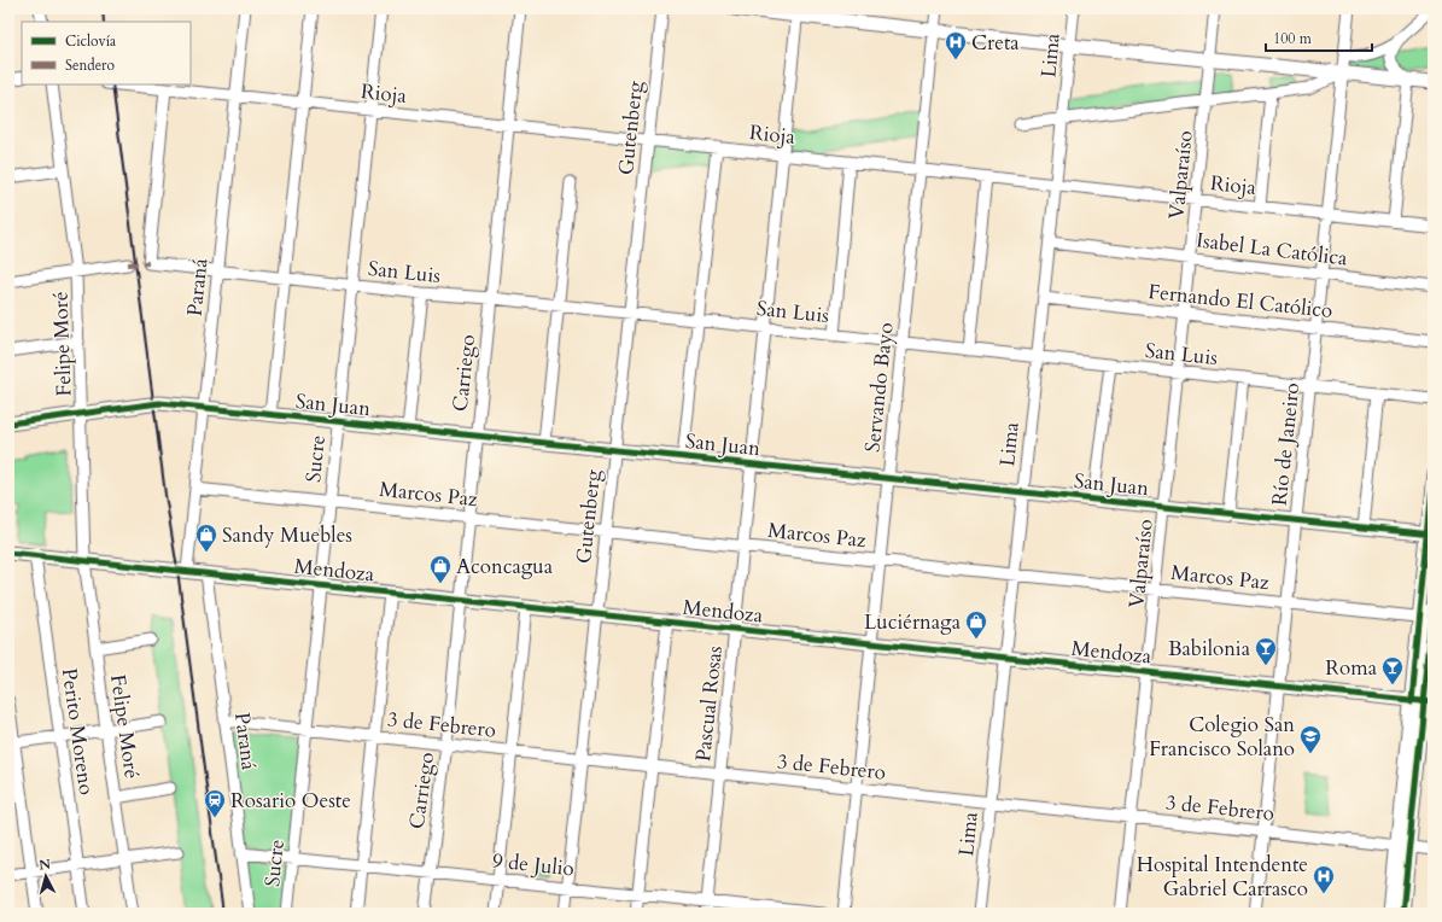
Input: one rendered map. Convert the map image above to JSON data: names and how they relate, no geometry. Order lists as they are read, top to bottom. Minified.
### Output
{"streets":{"main road":["San Juan","Mendoza"],"street":["Lima","Rioja","Gutenberg","Valparaíso","Isabel La Católica","San Luis","Paraná","Fernando El Católico","Felipe Moré","Carriego","Servando Bayo","Río de Janeiro","Sucre","Marcos Paz","Pascual Rosas","3 de Febrero","Perito Moreno","9 de Julio"]},"crossings":[["Lima","Rioja"],["Lima","Isabel La Católica"],["Lima","San Luis"],["Lima","Fernando El Católico"],["Lima","San Juan"],["Lima","Marcos Paz"],["Lima","Mendoza"],["Lima","3 de Febrero"],["Rioja","Gutenberg"],["Rioja","Valparaíso"],["Rioja","San Luis"],["Rioja","Paraná"],["Rioja","Carriego"],["Rioja","Servando Bayo"],["Rioja","Río de Janeiro"],["Rioja","Sucre"],["Rioja","Pascual Rosas"],["Gutenberg","San Luis"],["Gutenberg","San Juan"],["Gutenberg","Marcos Paz"],["Gutenberg","Mendoza"],["Gutenberg","3 de Febrero"],["Gutenberg","9 de Julio"],["Valparaíso","Isabel La Católica"],["Valparaíso","San Luis"],["Valparaíso","Fernando El Católico"],["Valparaíso","San Juan"],["Valparaíso","Marcos Paz"],["Valparaíso","Mendoza"],["Valparaíso","3 de Febrero"],["Isabel La Católica","Río de Janeiro"],["San Luis","Paraná"],["San Luis","Carriego"],["San Luis","Servando Bayo"],["San Luis","Río de Janeiro"],["San Luis","Sucre"],["San Luis","Pascual Rosas"],["Paraná","San Juan"],["Paraná","Marcos Paz"],["Paraná","Mendoza"],["Paraná","3 de Febrero"],["Paraná","9 de Julio"],["Fernando El Católico","Río de Janeiro"],["Felipe Moré","San Juan"],["Felipe Moré","Mendoza"],["Carriego","San Juan"],["Carriego","Marcos Paz"],["Carriego","Mendoza"],["Carriego","3 de Febrero"],["Carriego","9 de Julio"],["Servando Bayo","San Juan"],["Servando Bayo","Marcos Paz"],["Servando Bayo","Mendoza"],["Servando Bayo","3 de Febrero"],["San Juan","Río de Janeiro"],["San Juan","Sucre"],["San Juan","Pascual Rosas"],["Río de Janeiro","Marcos Paz"],["Río de Janeiro","Mendoza"],["Río de Janeiro","3 de Febrero"],["Sucre","Marcos Paz"],["Sucre","Mendoza"],["Sucre","3 de Febrero"],["Sucre","9 de Julio"],["Marcos Paz","Pascual Rosas"],["Mendoza","Pascual Rosas"],["Mendoza","Perito Moreno"],["Pascual Rosas","3 de Febrero"],["Pascual Rosas","9 de Julio"]],"places":{"hospital":["Creta","Hospital Intendente Gabriel Carrasco"],"shop":["Sandy Muebles","Aconcagua","Luciérnaga"],"bar":["Babilonia","Roma"],"school or university":["Colegio San Francisco Solano"],"station":["Rosario Oeste"]},"legend":["Ciclovía","Sendero"],"scale_bar":"100 m","north":"top"}
